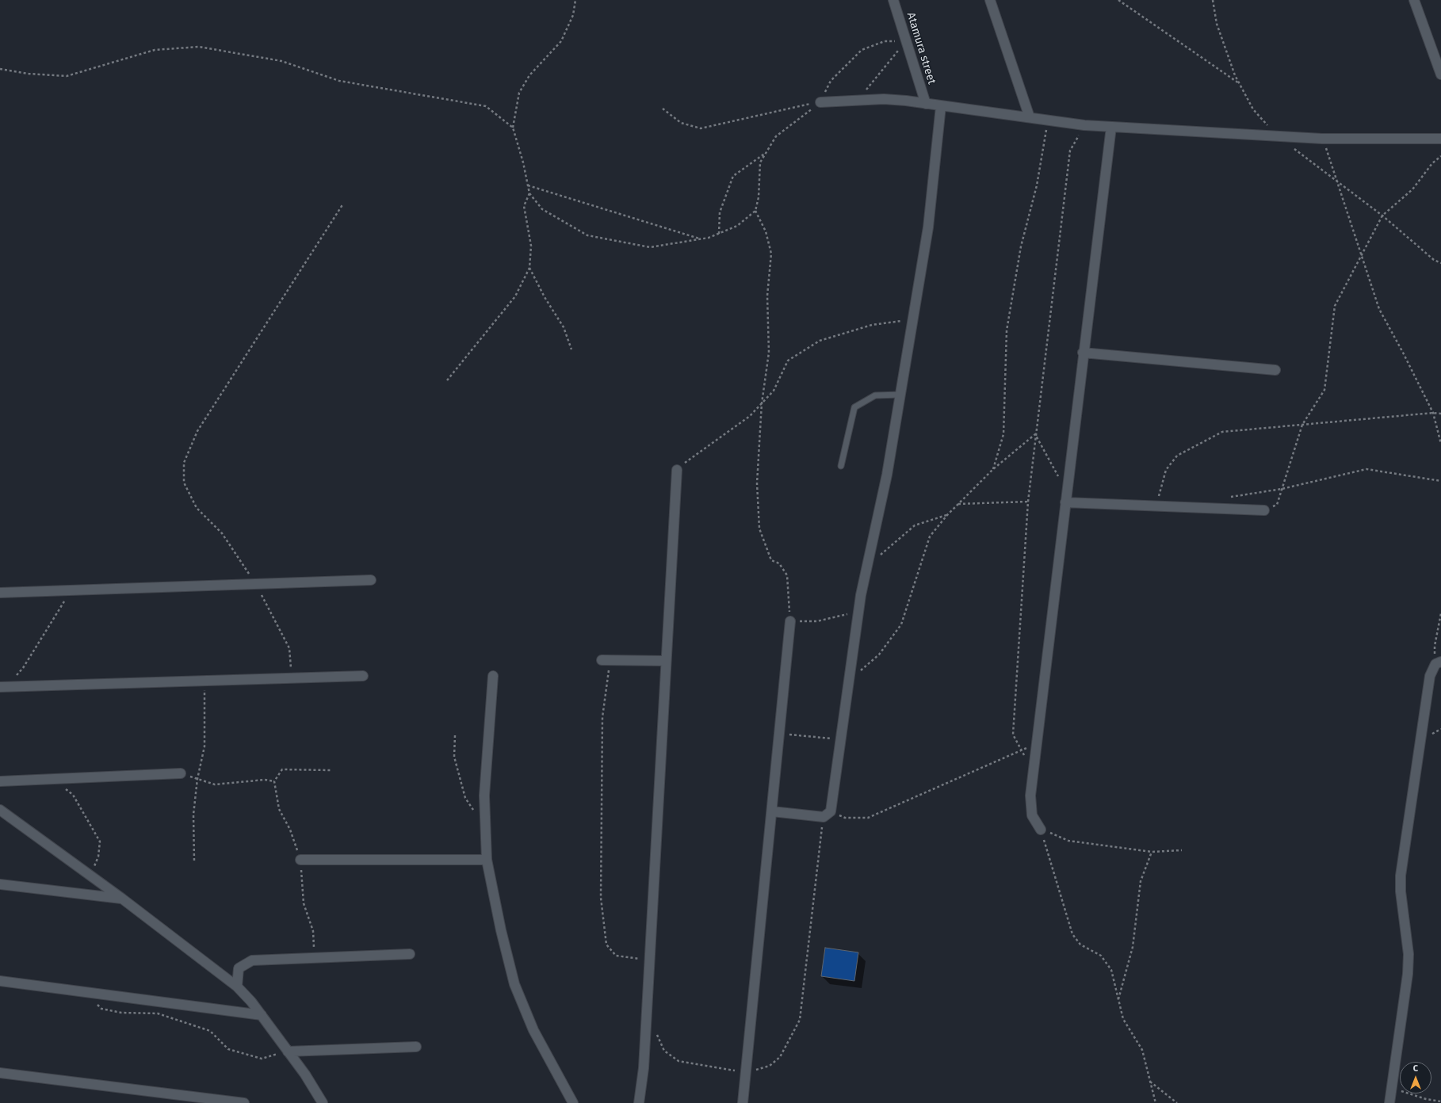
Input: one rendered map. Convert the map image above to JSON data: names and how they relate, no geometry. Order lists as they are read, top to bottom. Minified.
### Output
{"streets":{"street":["Atamura street"]},"north":"top"}
